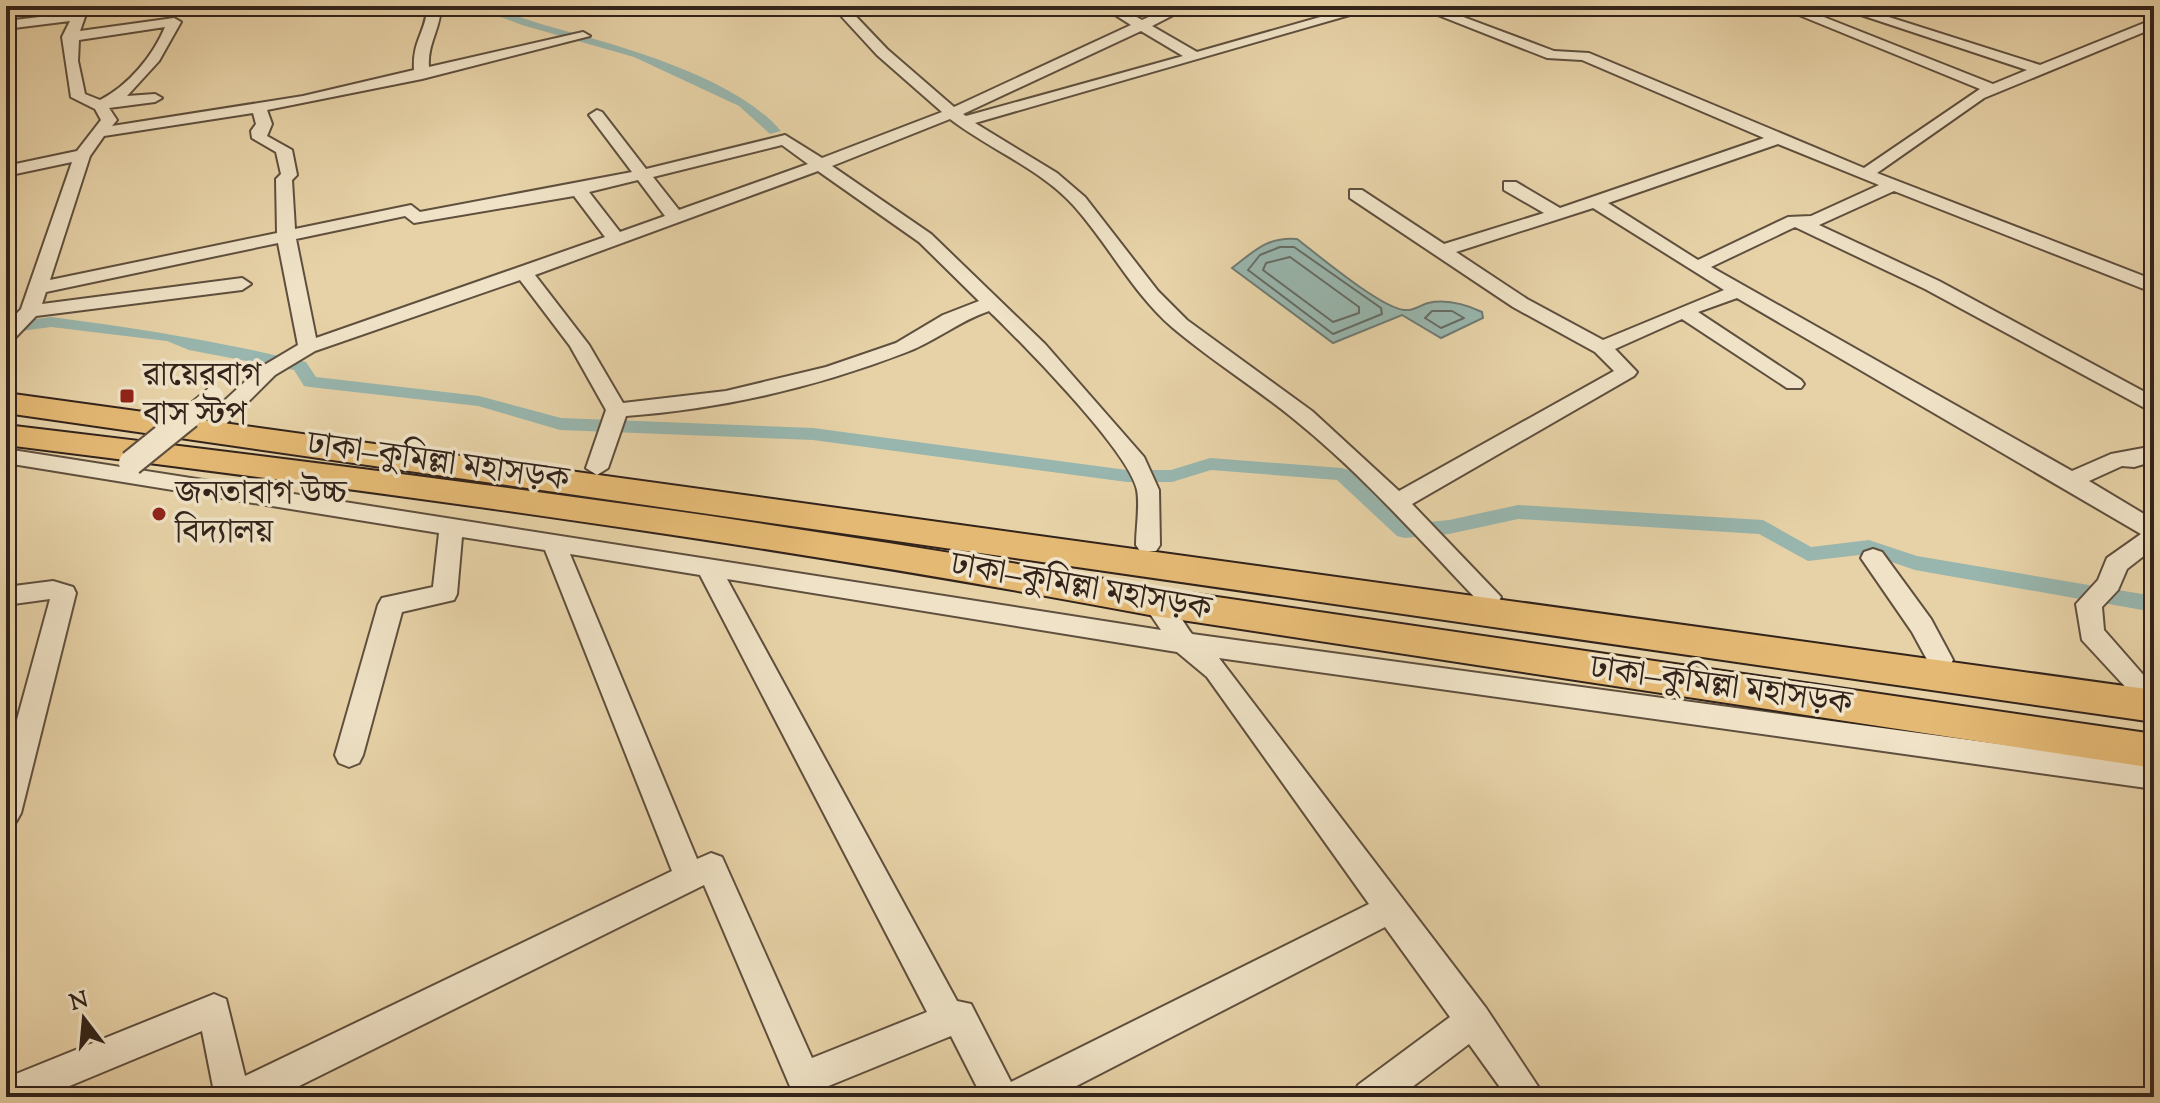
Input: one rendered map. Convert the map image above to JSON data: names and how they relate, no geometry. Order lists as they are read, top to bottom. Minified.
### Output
{"streets":{"highway":["ঢাকা–কুমিল্লা মহাসড়ক"]},"places":{"transit":["রায়েরবাগ বাস স্টপ"],"other":["জনতাবাগ উচ্চ বিদ্যালয়"]},"north":"top"}
